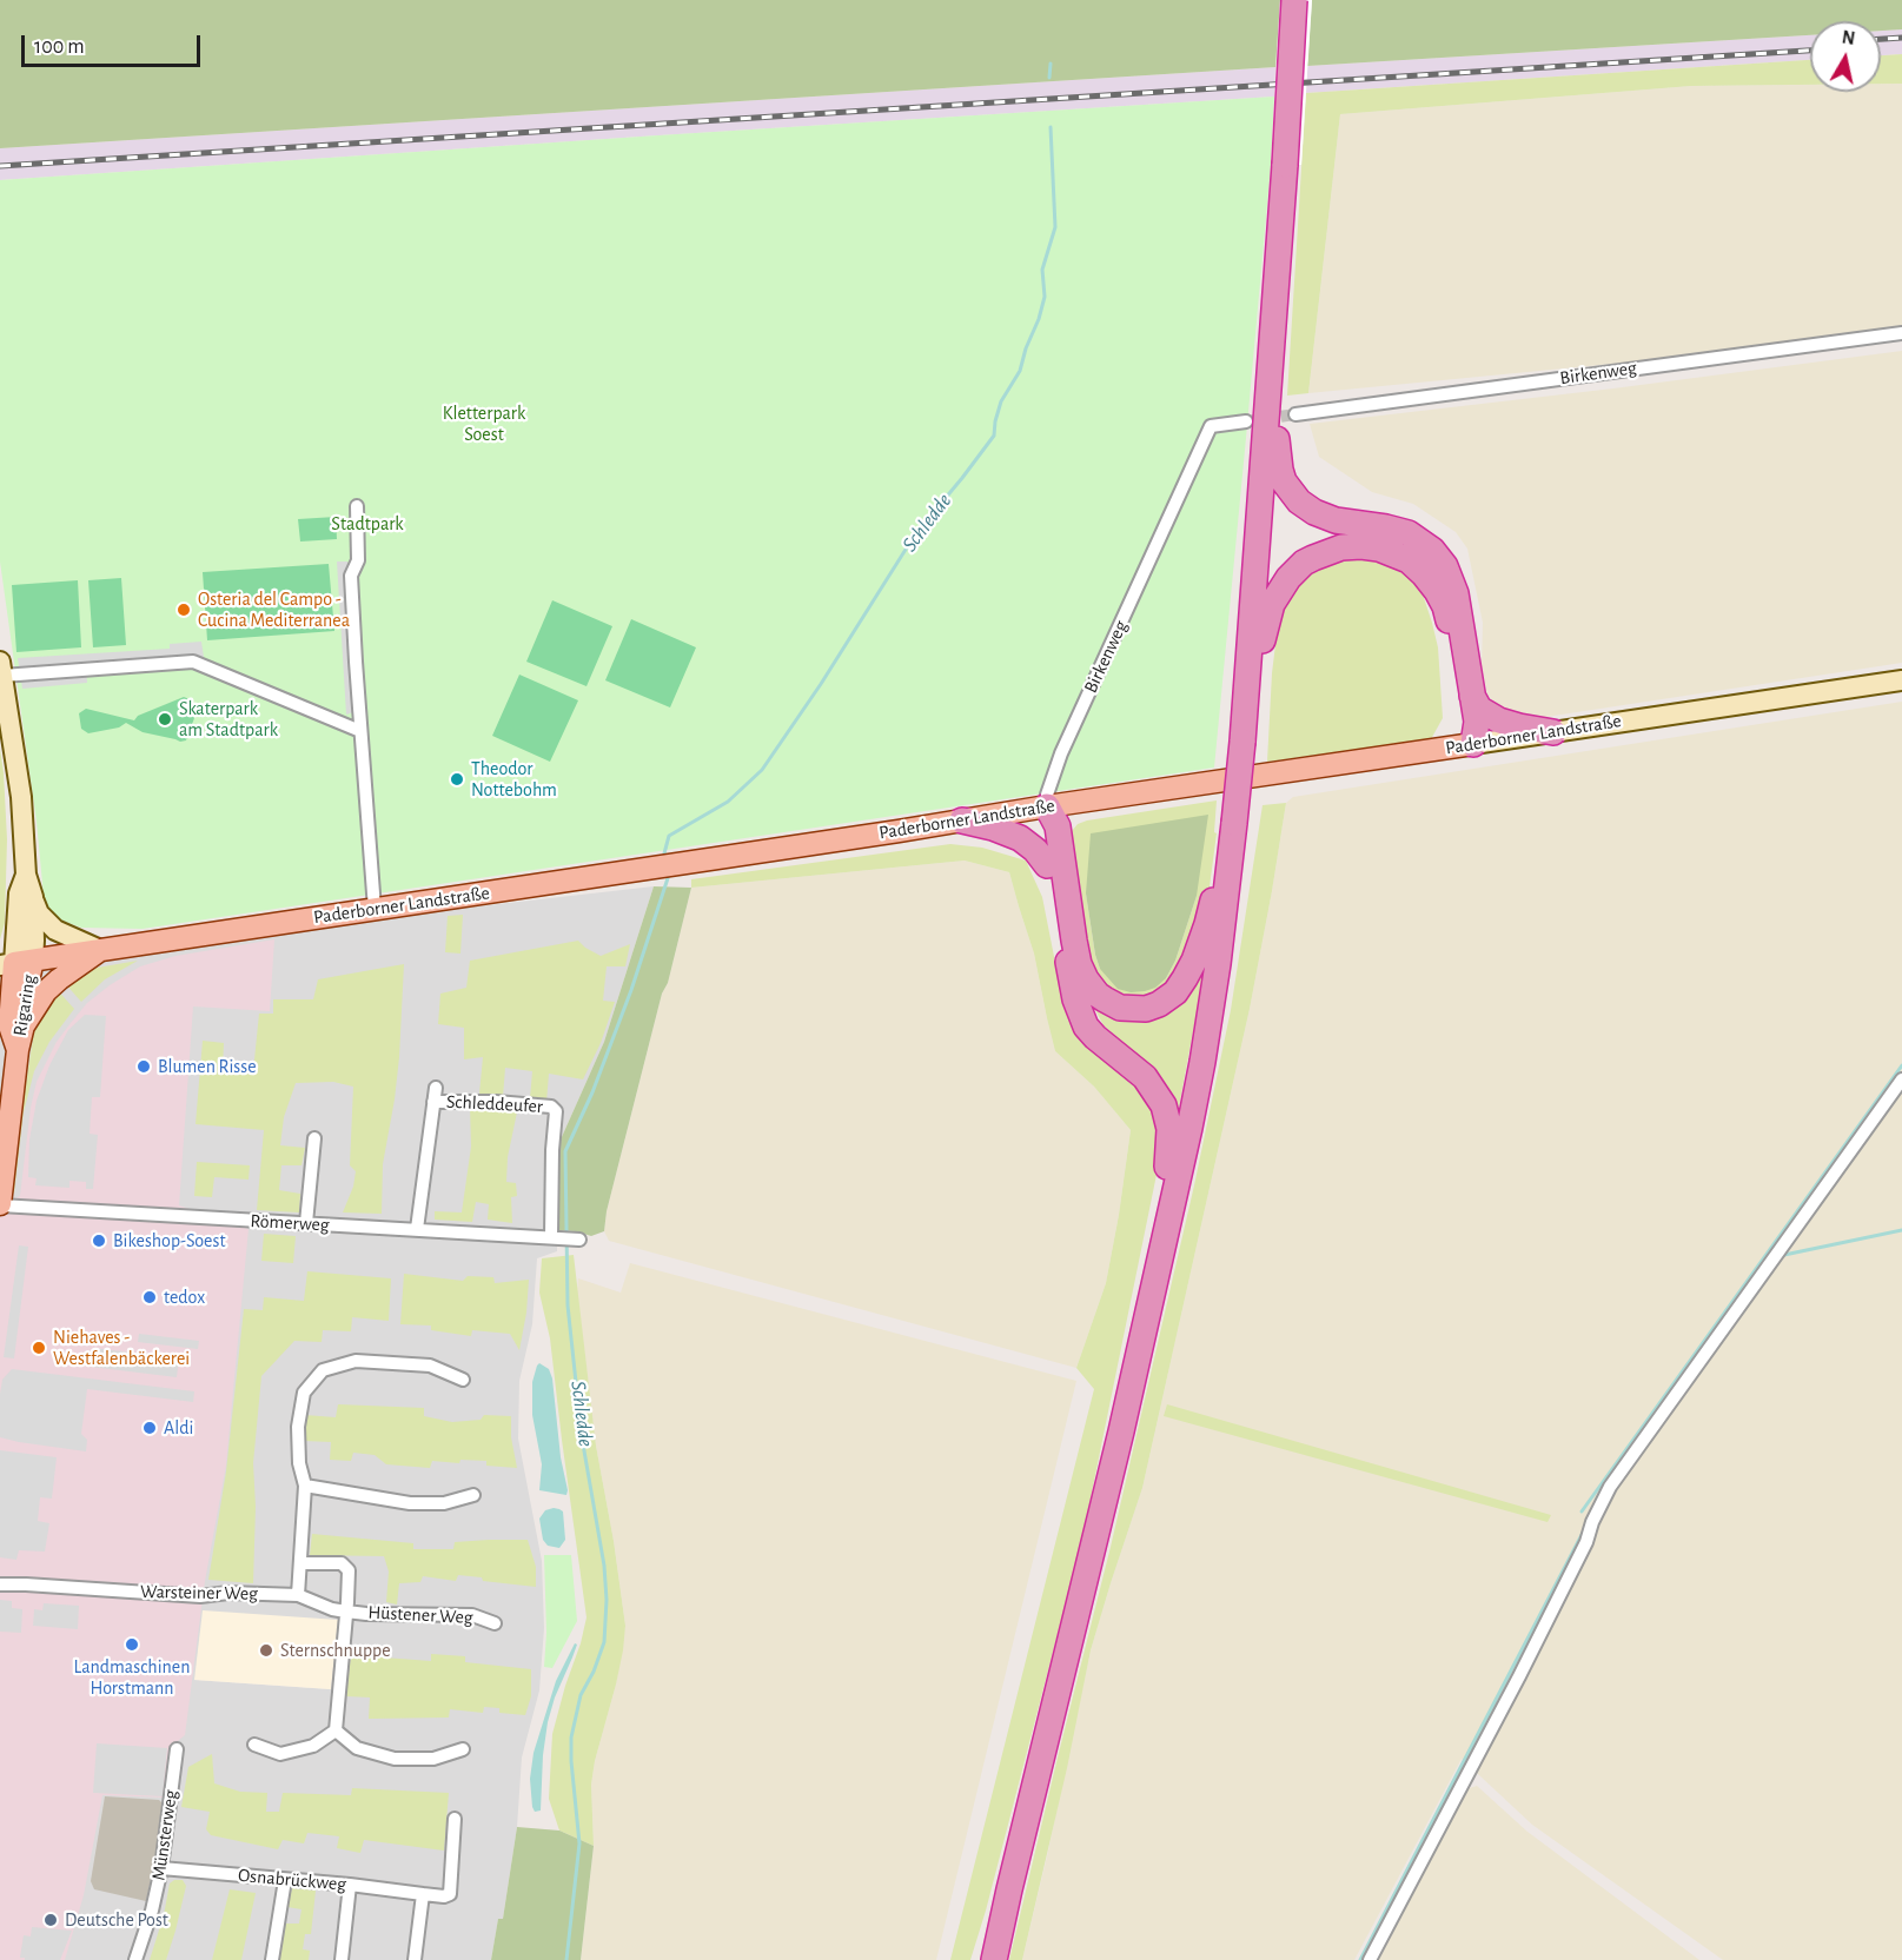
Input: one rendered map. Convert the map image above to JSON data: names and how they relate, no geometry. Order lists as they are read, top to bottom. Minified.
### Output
{"streets":{"main road":["Paderborner Landstraße","Rigaring"],"street":["Birkenweg","Schleddeufer","Römerweg","Warsteiner Weg","Hüstener Weg","Münsterweg","Osnabrückweg"]},"crossings":[["Birkenweg","Paderborner Landstraße"],["Paderborner Landstraße","Rigaring"],["Rigaring","Römerweg"],["Schleddeufer","Römerweg"],["Warsteiner Weg","Hüstener Weg"],["Münsterweg","Osnabrückweg"]],"water":["Schledde"],"parks":["Kletterpark Soest","Stadtpark"],"places":["Osteria del Campo - Cucina Mediterranea","Skaterpark am Stadtpark","Theodor Nottebohm","Blumen Risse","Bikeshop-Soest","tedox","Niehaves - Westfalenbäckerei","Aldi","Landmaschinen Horstmann","Sternschnuppe","Deutsche Post"],"scale_bar":"100 m","north":"top"}
